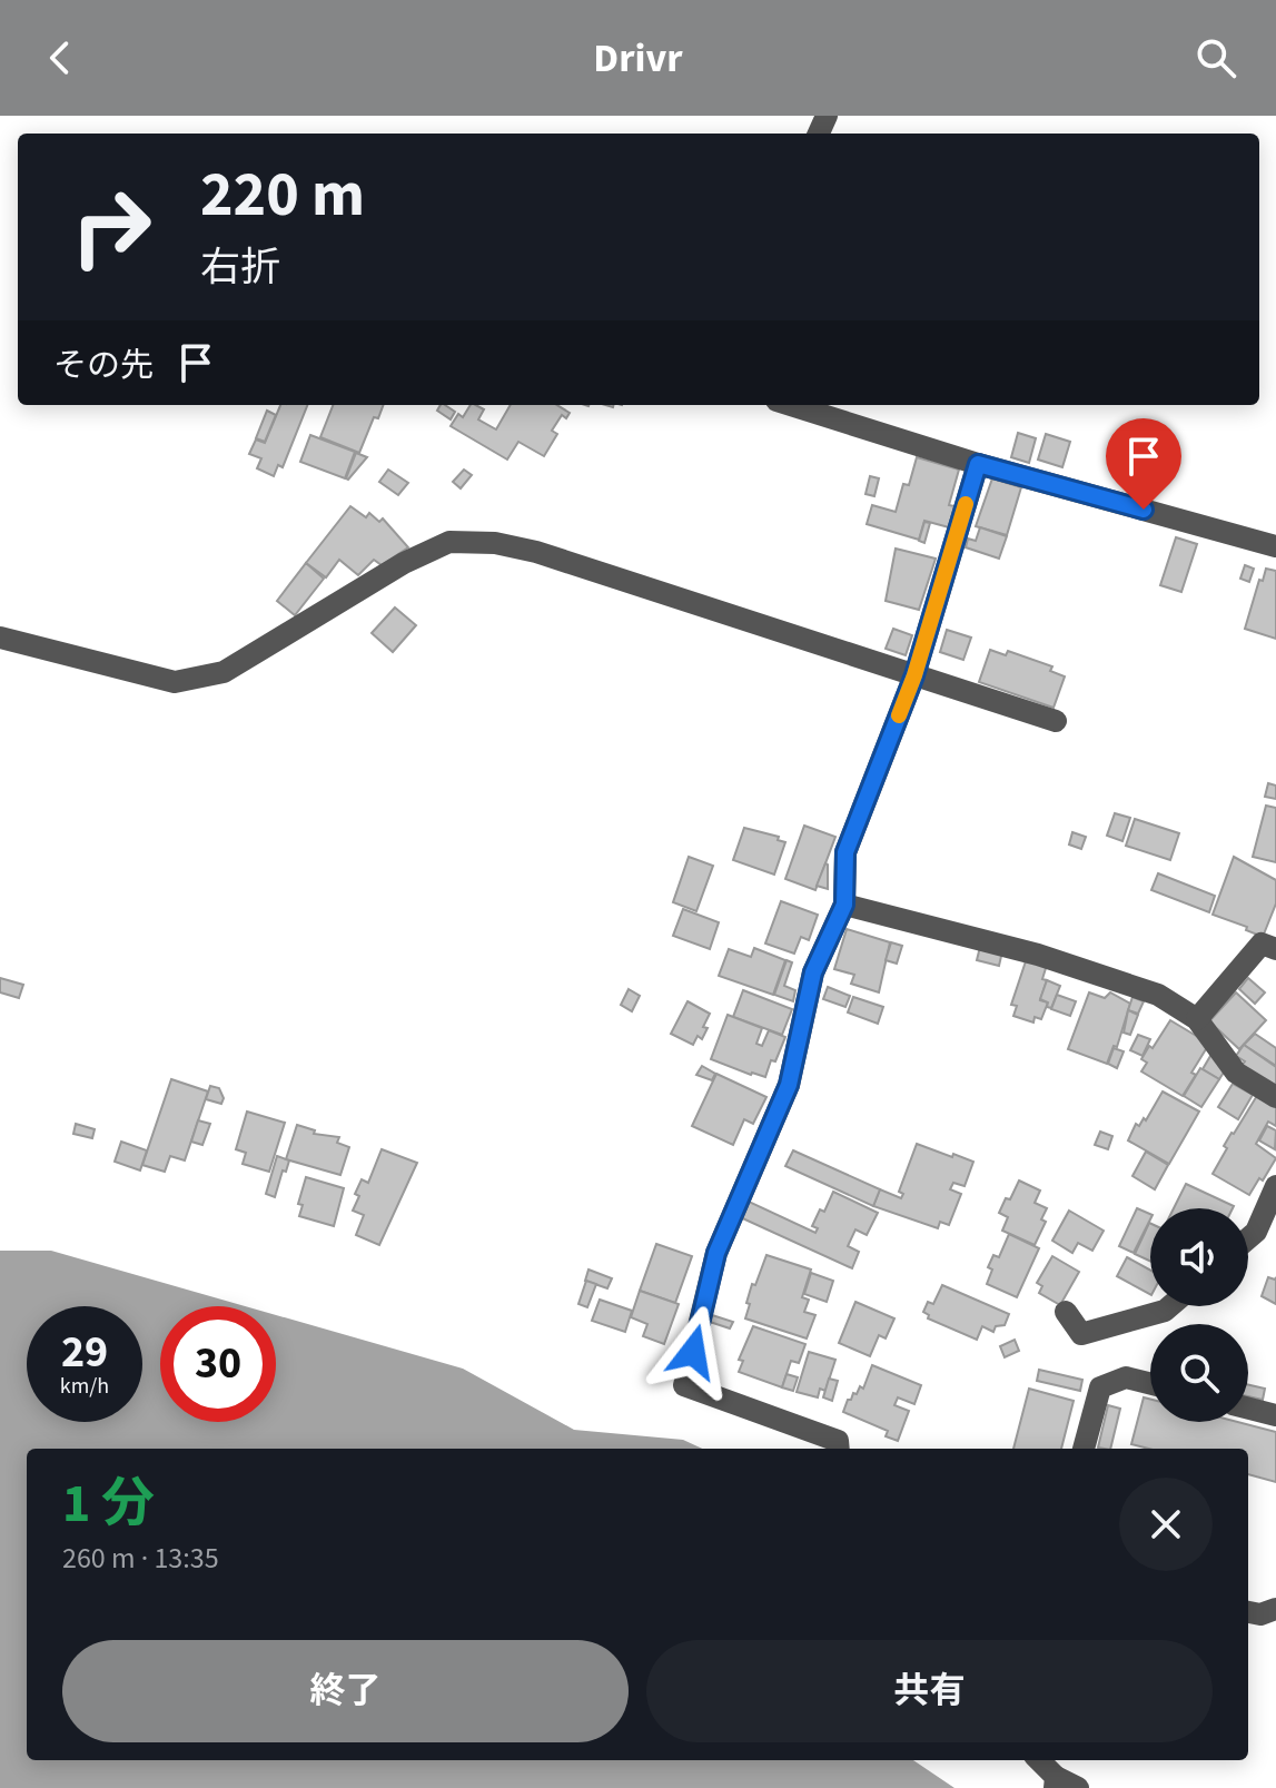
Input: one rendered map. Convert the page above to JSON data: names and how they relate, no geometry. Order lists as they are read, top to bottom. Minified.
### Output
{"page":{"header":"Drivr","turn":["220 m","右折"],"then":"その先","speed":"29 km/h","limit":"30","heading":["1 分","260 m · 13:35"],"buttons":["終了","共有"]}}
